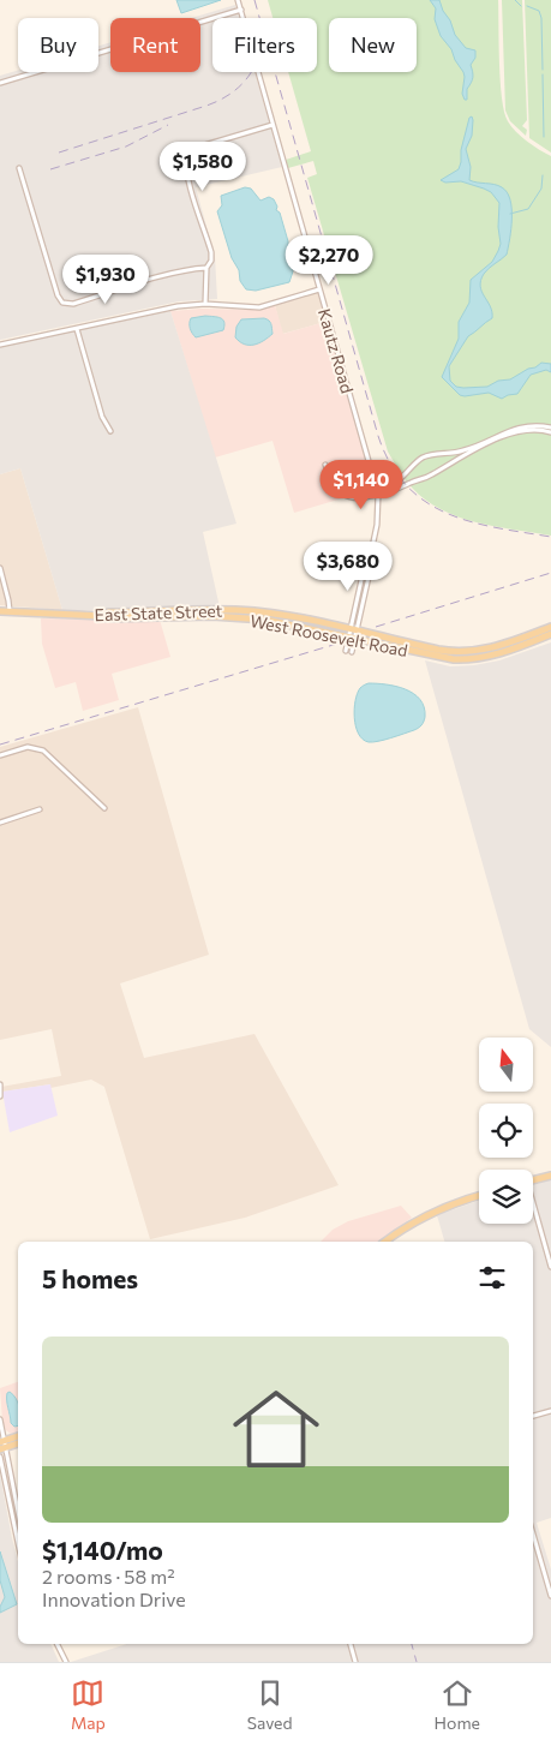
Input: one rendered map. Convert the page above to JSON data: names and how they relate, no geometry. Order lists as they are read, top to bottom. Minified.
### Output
{"streets":{"main road":["East State Street","West Roosevelt Road"],"street":["Kautz Road"]},"crossings":[["Kautz Road","East State Street"],["Kautz Road","West Roosevelt Road"],["East State Street","West Roosevelt Road"]],"north":"top","page":{"chip":["Buy","Rent","Filters","New"],"price":["$1,580","$2,270","$1,930","$1,140","$3,680"],"heading":"5 homes","list":[{"name":"$1,140/mo","note":"2 rooms · 58 m² · Innovation Drive"}],"tabs":["Map","Saved","Home"]}}
